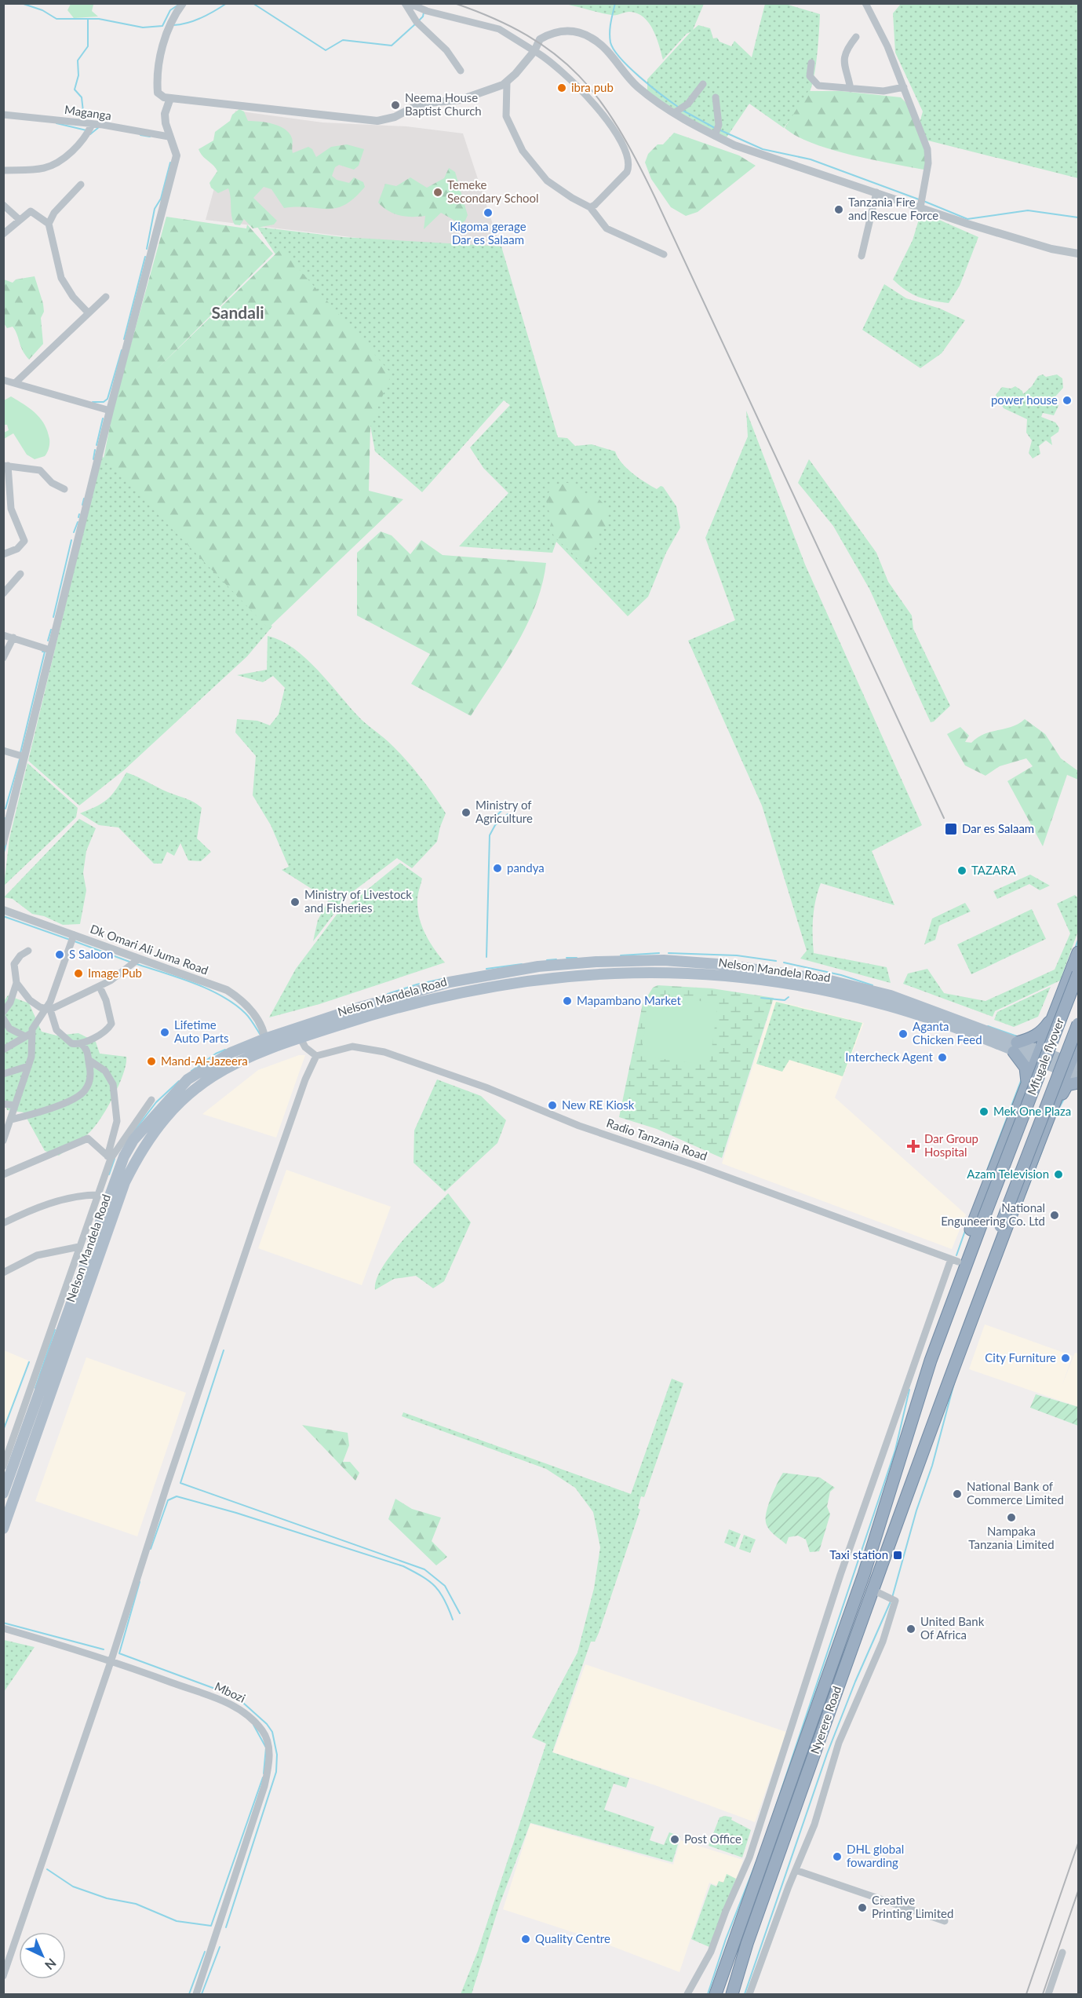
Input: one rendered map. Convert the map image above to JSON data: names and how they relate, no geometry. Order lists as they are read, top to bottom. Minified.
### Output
{"streets":{"highway":["Mfugale flyover","Nyerere Road"],"main road":["Nelson Mandela Road"],"street":["Maganga","Dk Omari Ali Juma Road","Radio Tanzania Road","Mbozi"]},"crossings":[["Dk Omari Ali Juma Road","Nelson Mandela Road"],["Mfugale flyover","Nyerere Road"]],"districts":["Sandali"],"places":{"other":["ibra pub","Neema House Baptist Church","Temeke Secondary School","Tanzania Fire and Rescue Force","Kigoma gerage Dar es Salaam","power house","Ministry of Agriculture","pandya","TAZARA","Ministry of Livestock and Fisheries","S Saloon","Image Pub","Mapambano Market","Lifetime Auto Parts","Aganta Chicken Feed","Intercheck Agent","Mand-Al-Jazeera","New RE Kiosk","Mek One Plaza","Azam Television","National Enguneering Co. Ltd","City Furniture","National Bank of Commerce Limited","Nampaka Tanzania Limited","United Bank Of Africa","Post Office","DHL global fowarding","Creative Printing Limited","Quality Centre"],"transit":["Dar es Salaam","Taxi station"],"health":["Dar Group Hospital"]},"north":"bottom right"}
